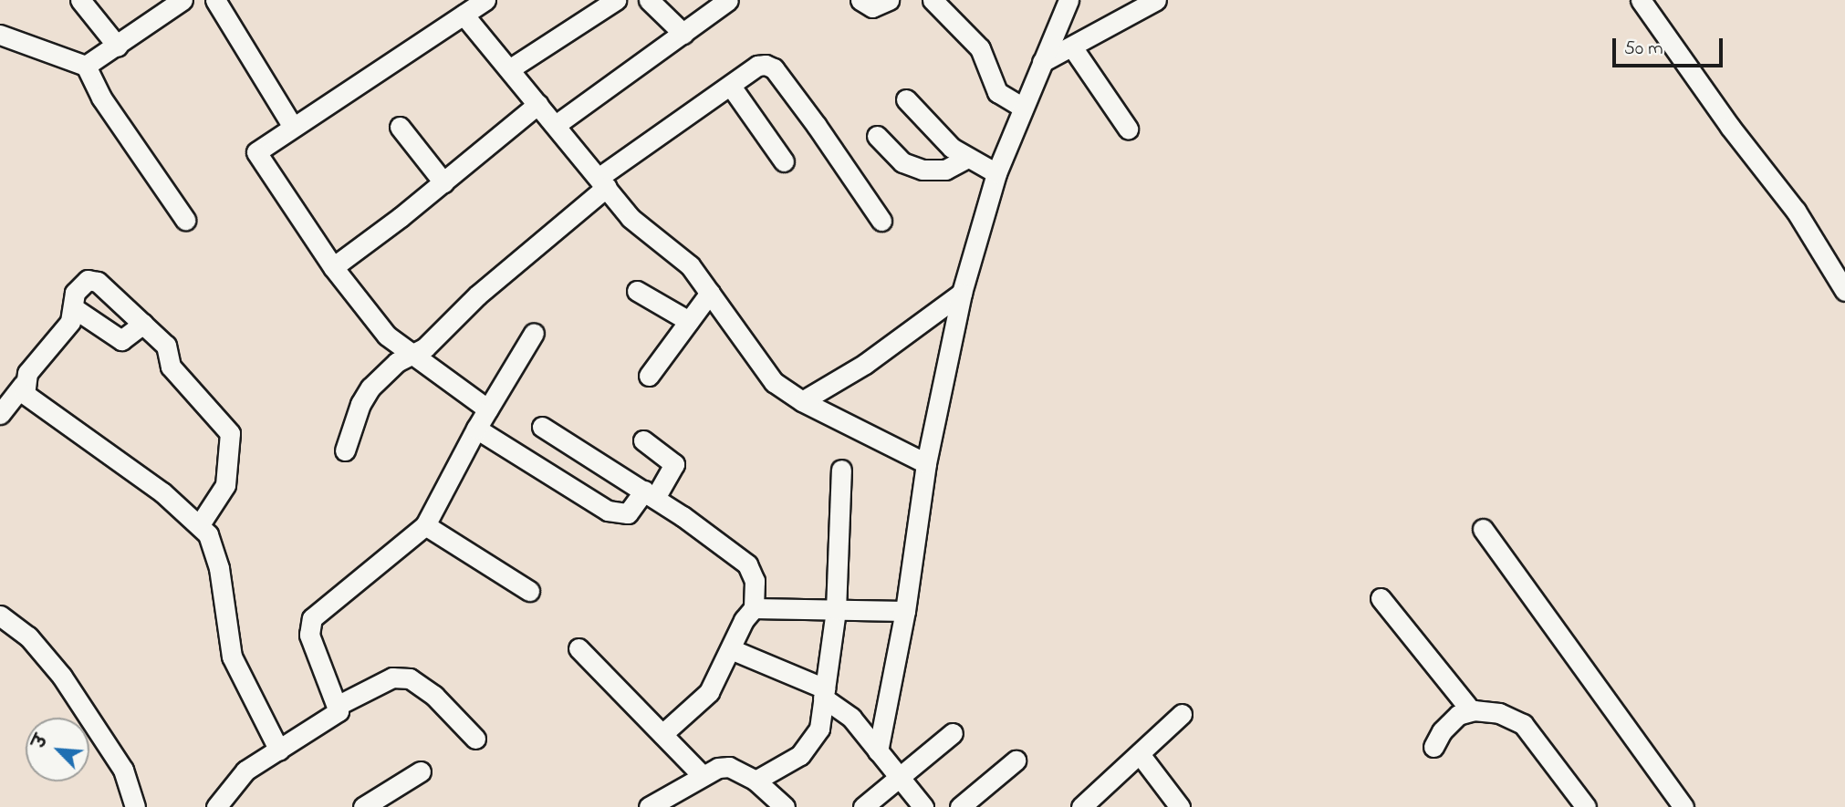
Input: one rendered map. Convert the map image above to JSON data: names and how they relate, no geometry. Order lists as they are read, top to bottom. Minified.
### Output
{"scale_bar":"50 m","north":"top left"}
